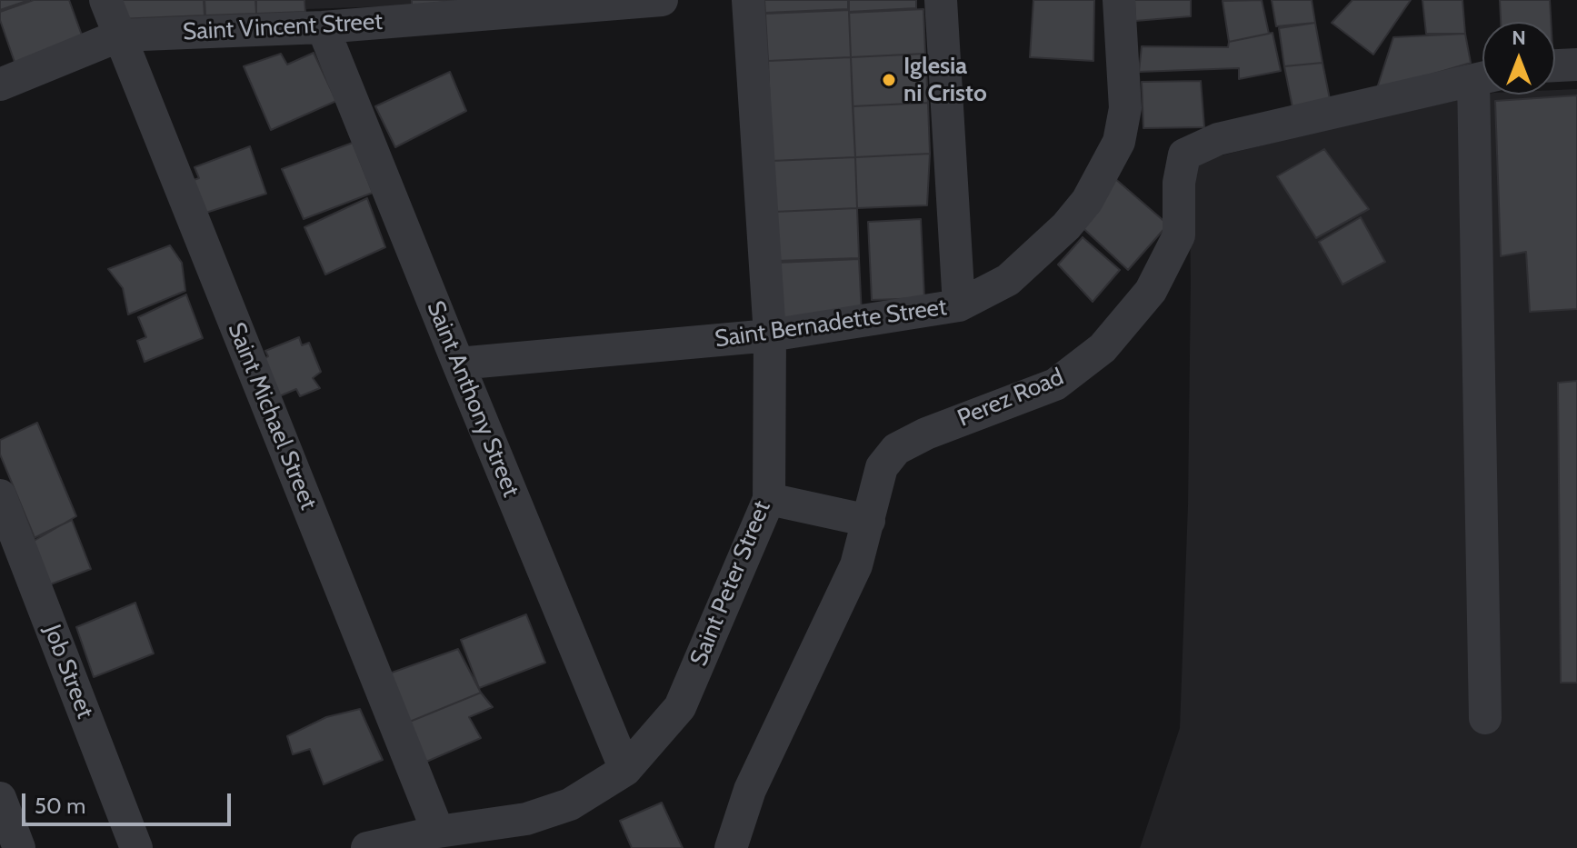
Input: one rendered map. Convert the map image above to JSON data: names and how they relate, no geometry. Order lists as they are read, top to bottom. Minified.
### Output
{"streets":{"street":["Saint Vincent Street","Saint Bernadette Street","Perez Road","Saint Anthony Street","Saint Michael Street","Saint Peter Street","Job Street"]},"crossings":[["Saint Vincent Street","Saint Anthony Street"],["Saint Vincent Street","Saint Michael Street"],["Saint Bernadette Street","Saint Anthony Street"],["Saint Bernadette Street","Saint Peter Street"],["Saint Anthony Street","Saint Peter Street"],["Saint Michael Street","Saint Peter Street"]],"places":["Iglesia ni Cristo"],"scale_bar":"50 m","north":"top"}
